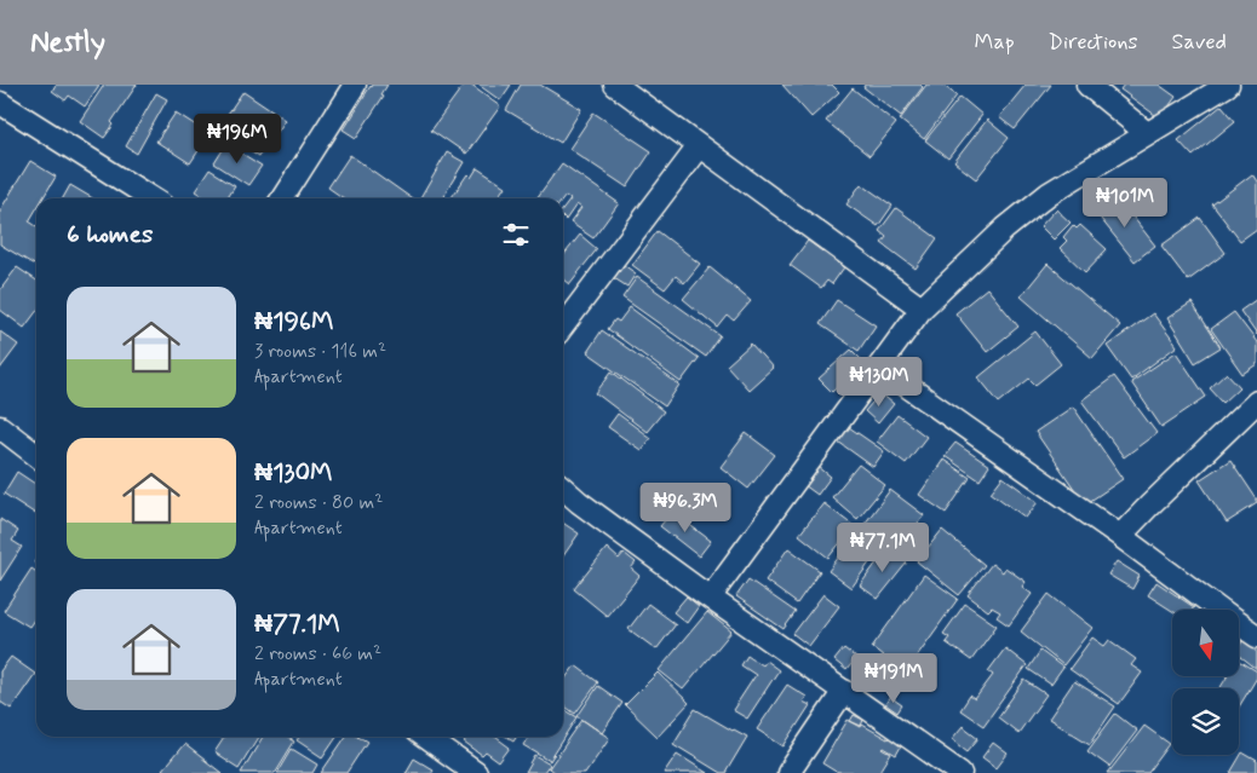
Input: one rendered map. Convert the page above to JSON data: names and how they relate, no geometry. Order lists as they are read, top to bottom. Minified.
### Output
{"north":"bottom","page":{"header":"Nestly","nav":["Map","Directions","Saved"],"price":["₦196M","₦101M","₦130M","₦96.3M","₦77.1M","₦191M"],"heading":"6 homes","list":[{"name":"₦196M","note":"3 rooms · 116 m² · Apartment"},{"name":"₦130M","note":"2 rooms · 80 m² · Apartment"},{"name":"₦77.1M","note":"2 rooms · 66 m² · Apartment"}]}}
